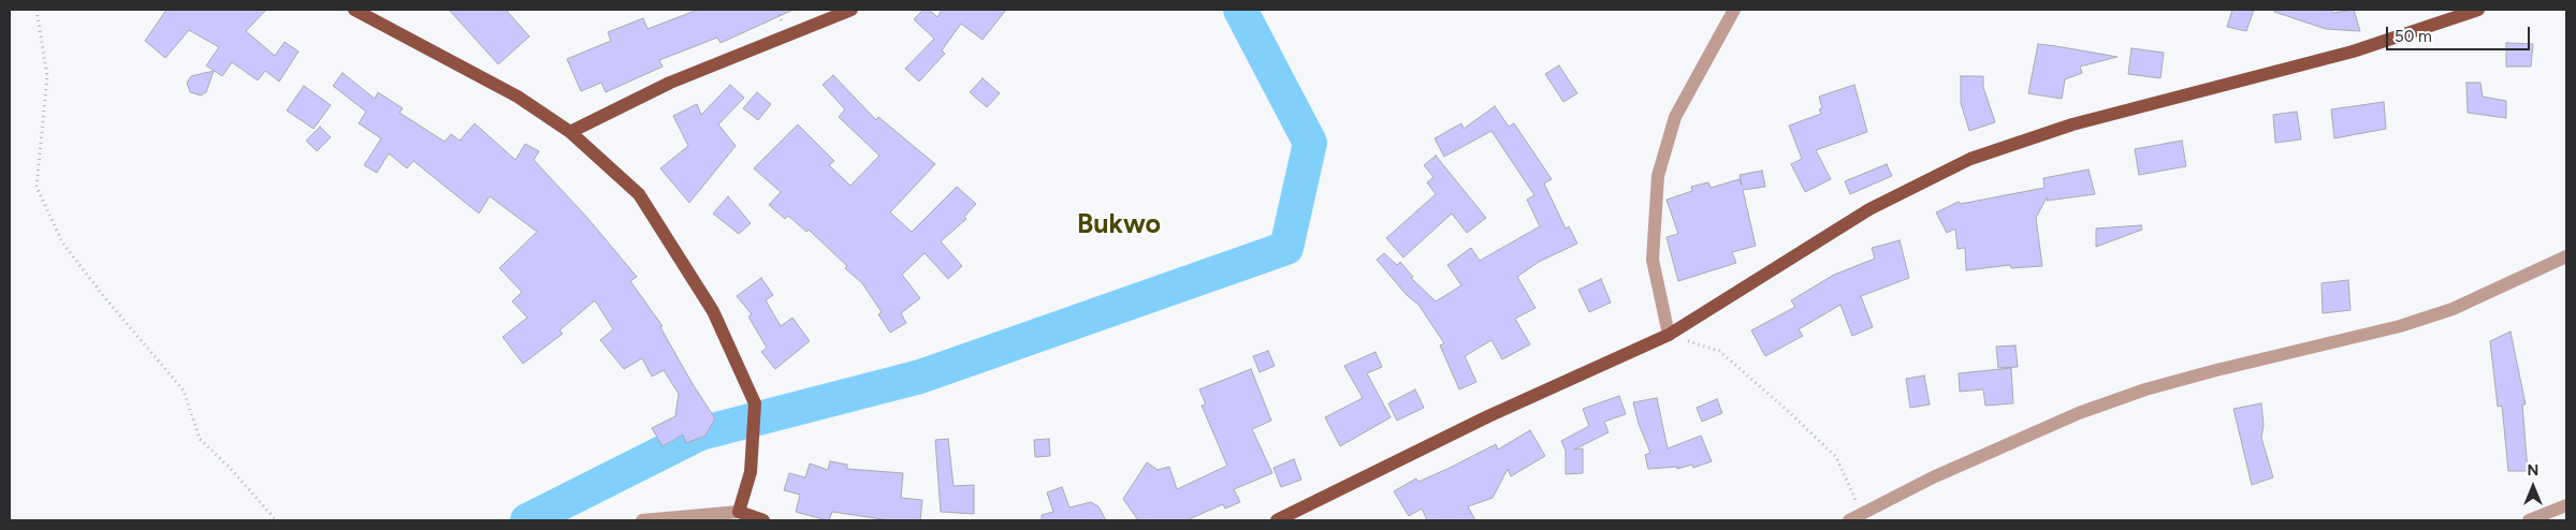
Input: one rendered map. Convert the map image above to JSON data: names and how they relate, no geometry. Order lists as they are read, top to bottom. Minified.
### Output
{"districts":["Bukwo"],"scale_bar":"50 m","north":"top"}
